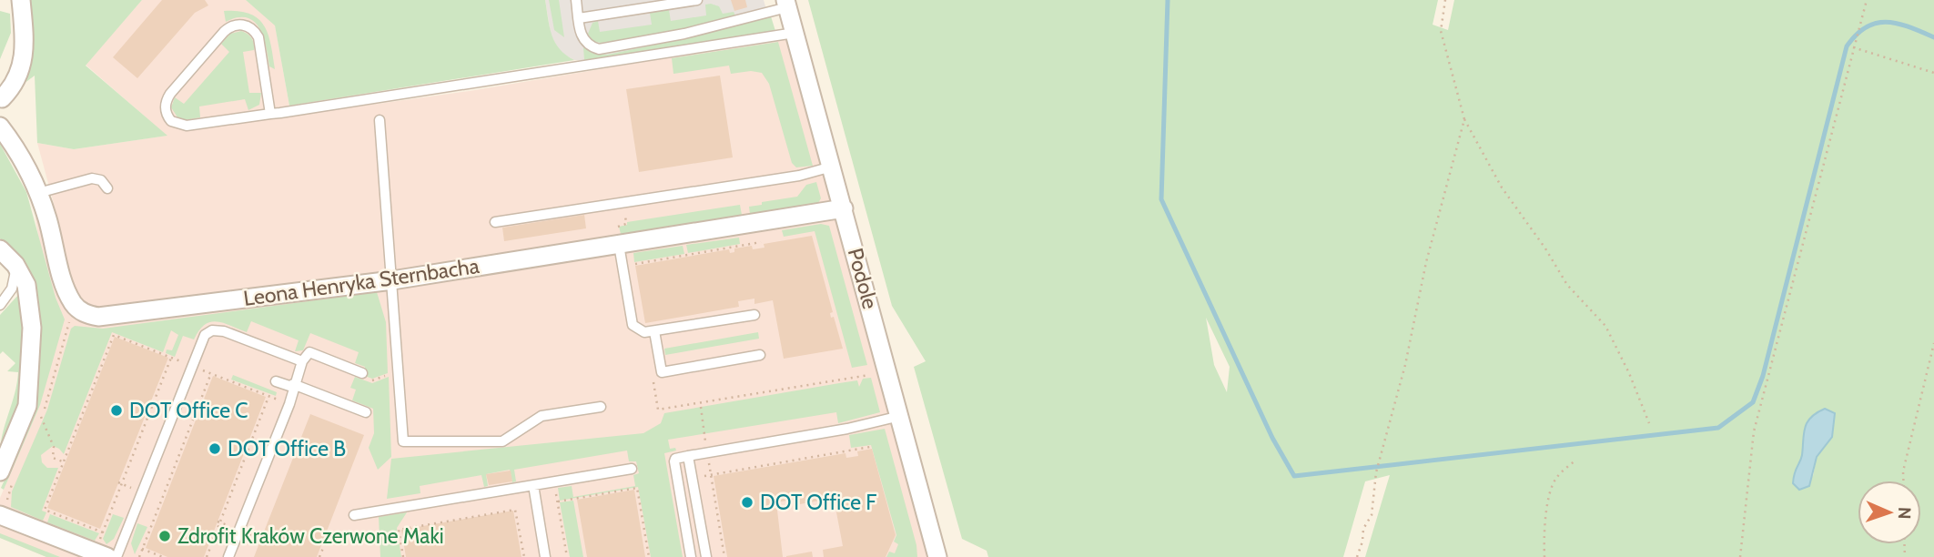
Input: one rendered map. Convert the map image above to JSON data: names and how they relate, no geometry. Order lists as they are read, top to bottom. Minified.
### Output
{"streets":{"street":["Podole","Leona Henryka Sternbacha"]},"crossings":[["Podole","Leona Henryka Sternbacha"]],"places":["DOT Office C","DOT Office B","DOT Office F","Zdrofit Kraków Czerwone Maki"],"north":"right"}
